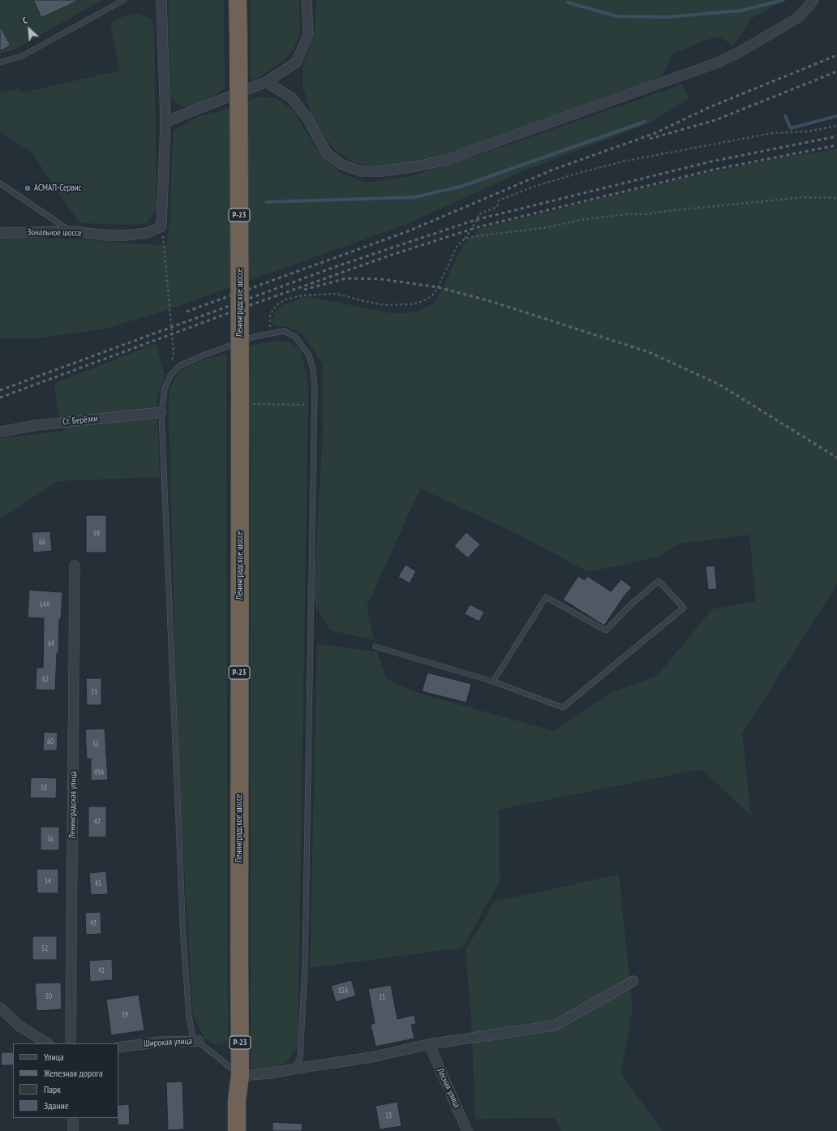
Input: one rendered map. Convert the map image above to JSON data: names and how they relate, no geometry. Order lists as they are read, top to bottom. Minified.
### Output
{"streets":{"highway":["Р-23","Ленинградское шоссе"],"street":["Зональное шоссе","Ст. Берёзки","Ленинградская улица","Широкая улица","Лесная улица"]},"places":["АСМАП-Сервис"],"house_numbers":["59","66","64А","64","62","53","60","51","49А","58","47","56","54","45","43","52","41","15А","50","15","39","13"],"legend":["Улица","Железная дорога","Парк","Здание"],"north":"top left"}
